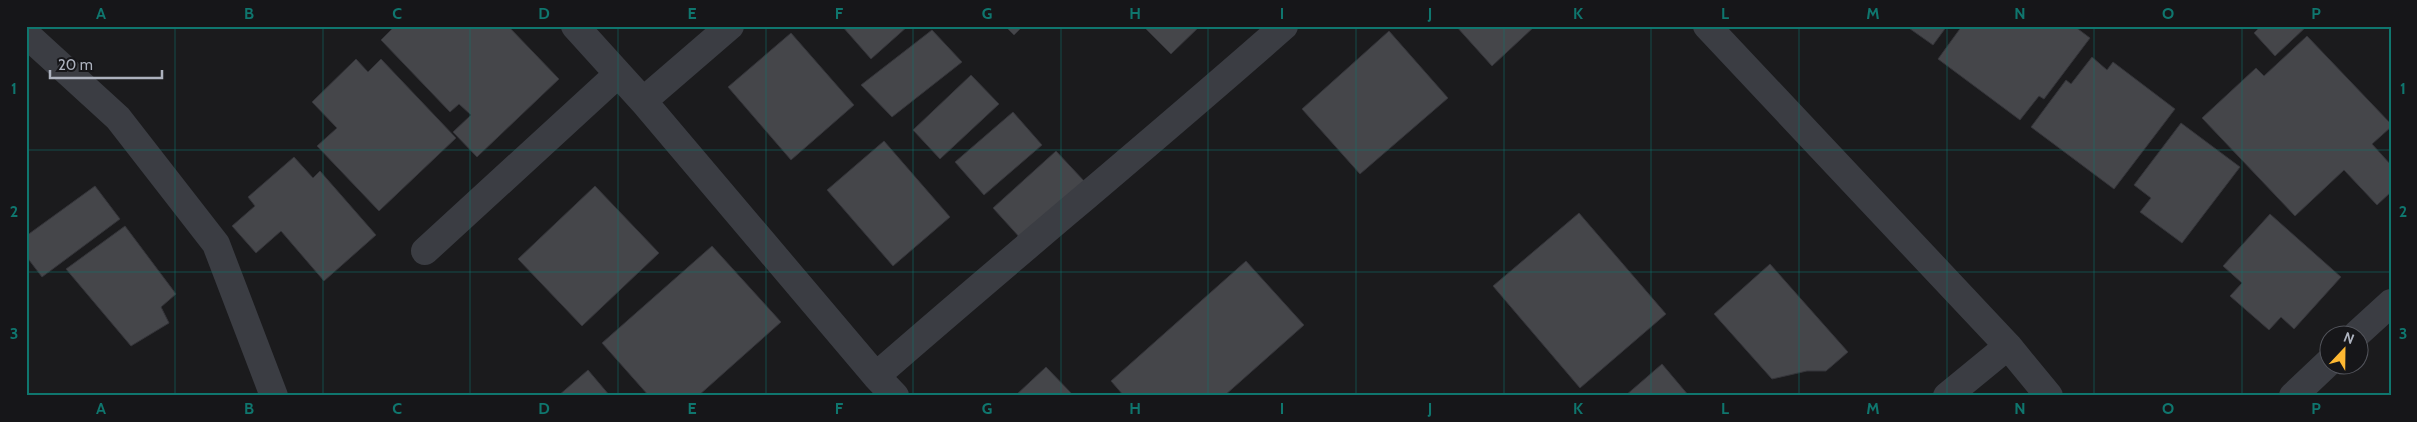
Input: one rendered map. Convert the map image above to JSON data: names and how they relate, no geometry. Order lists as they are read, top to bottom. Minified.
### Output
{"scale_bar":"20 m","north":"top","grid":{"columns":["A","B","C","D","E","F","G","H","I","J","K","L","M","N","O","P"],"rows":["1","2","3"]}}
